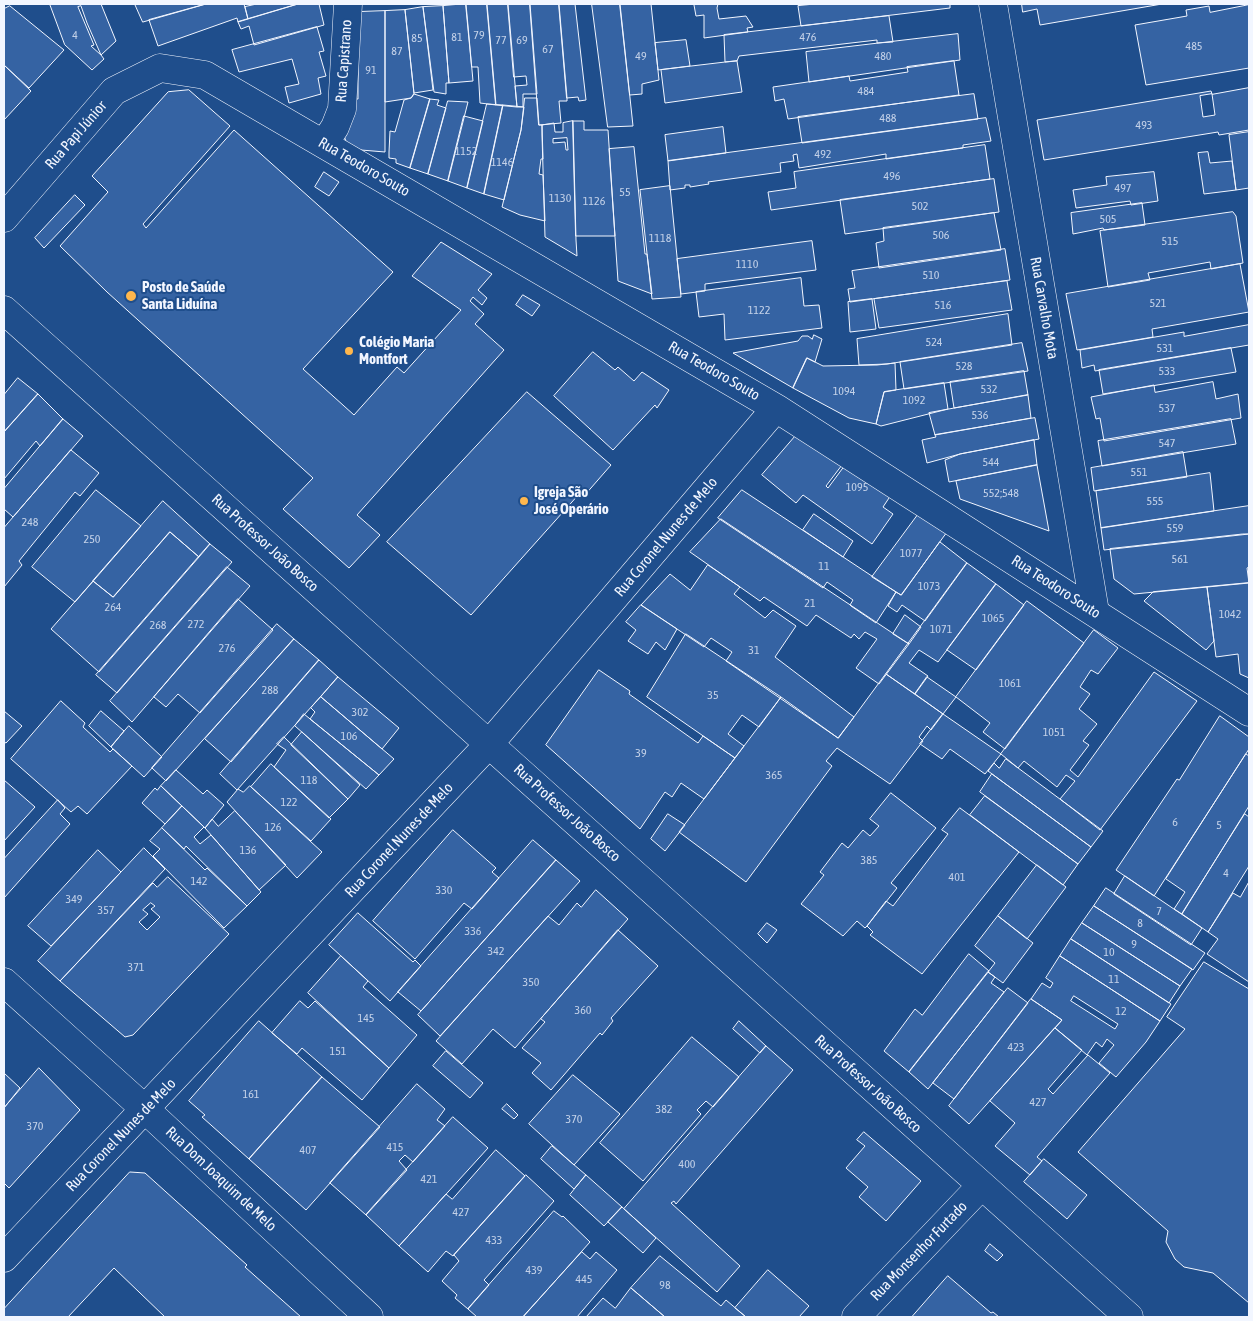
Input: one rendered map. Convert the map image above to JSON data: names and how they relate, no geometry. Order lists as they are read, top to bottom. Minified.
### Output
{"streets":{"street":["Rua Capistrano","Rua Papi Júnior","Rua Teodoro Souto","Rua Carvalho Mota","Rua Coronel Nunes de Melo","Rua Professor João Bosco","Rua Dom Joaquim de Melo","Rua Monsenhor Furtado"]},"crossings":[["Rua Capistrano","Rua Teodoro Souto"],["Rua Papi Júnior","Rua Teodoro Souto"],["Rua Teodoro Souto","Rua Carvalho Mota"],["Rua Teodoro Souto","Rua Coronel Nunes de Melo"],["Rua Coronel Nunes de Melo","Rua Professor João Bosco"],["Rua Coronel Nunes de Melo","Rua Dom Joaquim de Melo"],["Rua Professor João Bosco","Rua Monsenhor Furtado"]],"places":["Posto de Saúde Santa Liduína","Colégio Maria Montfort","Igreja São José Operário"],"house_numbers":["4","79","81","476","85","77","69","485","67","87","49","480","91","484","488","493","1152","492","1146","496","497","55","1130","1126","502","505","506","1118","515","1110","510","521","516","1122","524","531","528","533","532","1094","1092","537","536","547","544","551","1095","552;548","555","248","559","250","1077","561","11","1073","21","264","1042","1065","272","268","1071","276","31","1061","288","35","302","1051","106","39","365","118","122","6","5","126","136","385","4","401","142","330","349","357","7","8","336","9","342","10","371","11","350","360","12","145","423","151","161","427","382","370","370","415","407","400","421","427","433","439","445","98"]}
